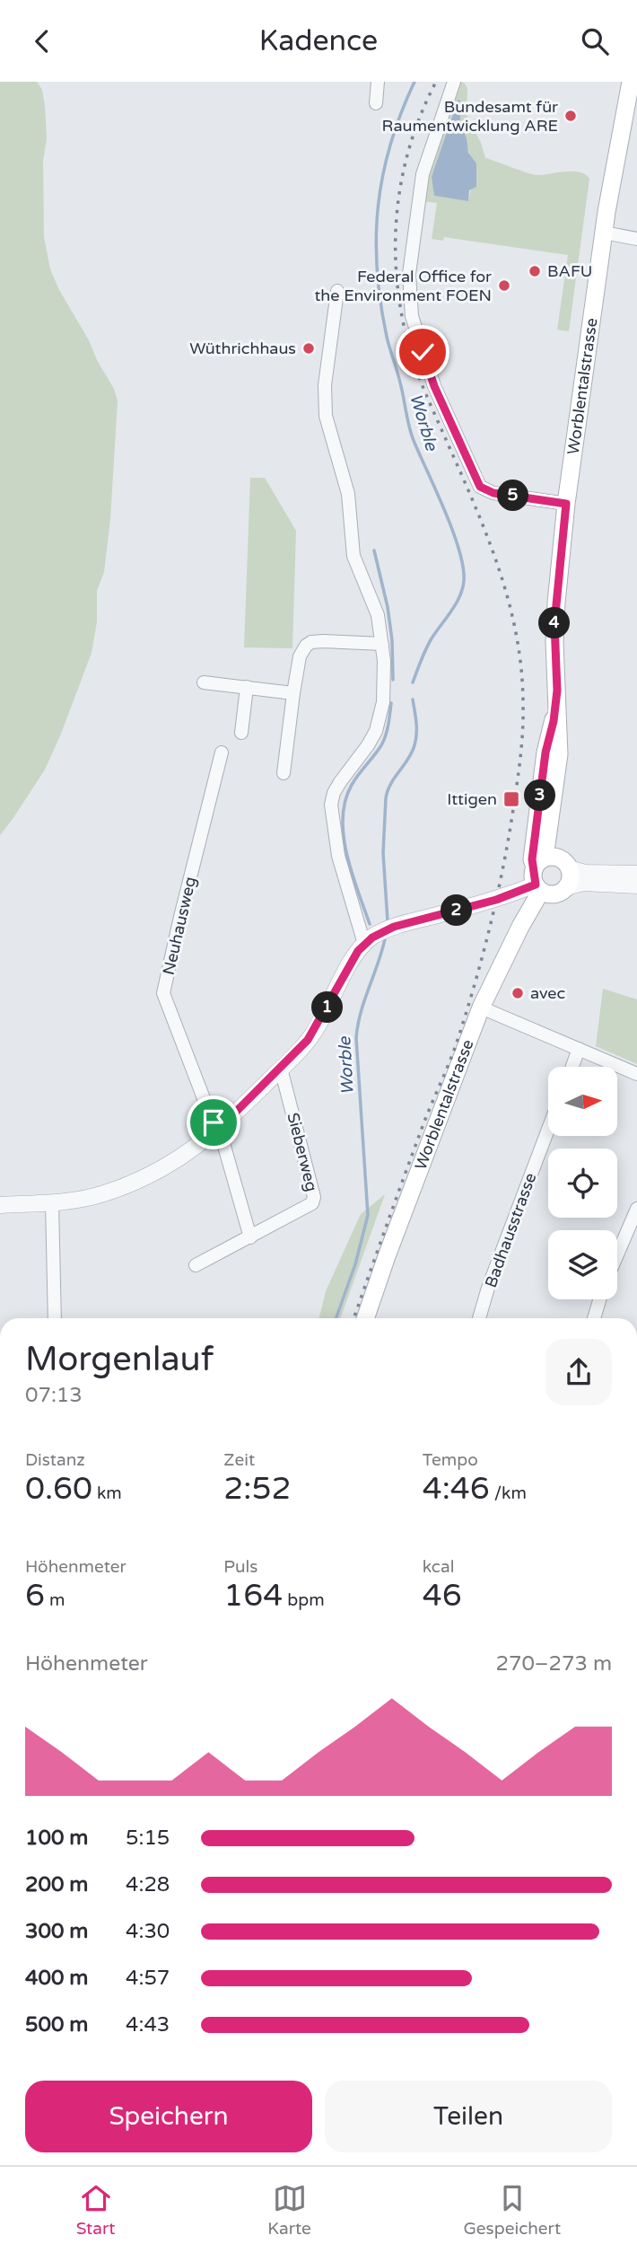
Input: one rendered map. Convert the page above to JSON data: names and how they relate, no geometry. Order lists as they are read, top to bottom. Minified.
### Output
{"streets":{"main road":["Worblentalstrasse"],"street":["Neuhausweg","Sieberweg","Badhausstrasse"]},"water":["Worble"],"places":{"other":["Bundesamt für Raumentwicklung ARE","BAFU","Federal Office for the Environment FOEN","Wüthrichhaus","avec"],"transit":["Ittigen"]},"north":"right","page":{"header":"Kadence","pins":["5","4","3","2","1"],"heading":["Morgenlauf","07:13"],"stats":[["Distanz","0.60 km"],["Zeit","2:52"],["Tempo","4:46 /km"],["Höhenmeter","6 m"],["Puls","164 bpm"],["kcal","46"]],"chart":["Höhenmeter","270–273 m"],"list":[{"name":"100 m","note":"5:15"},{"name":"200 m","note":"4:28"},{"name":"300 m","note":"4:30"},{"name":"400 m","note":"4:57"},{"name":"500 m","note":"4:43"}],"buttons":["Speichern","Teilen"],"tabs":["Start","Karte","Gespeichert"]}}
